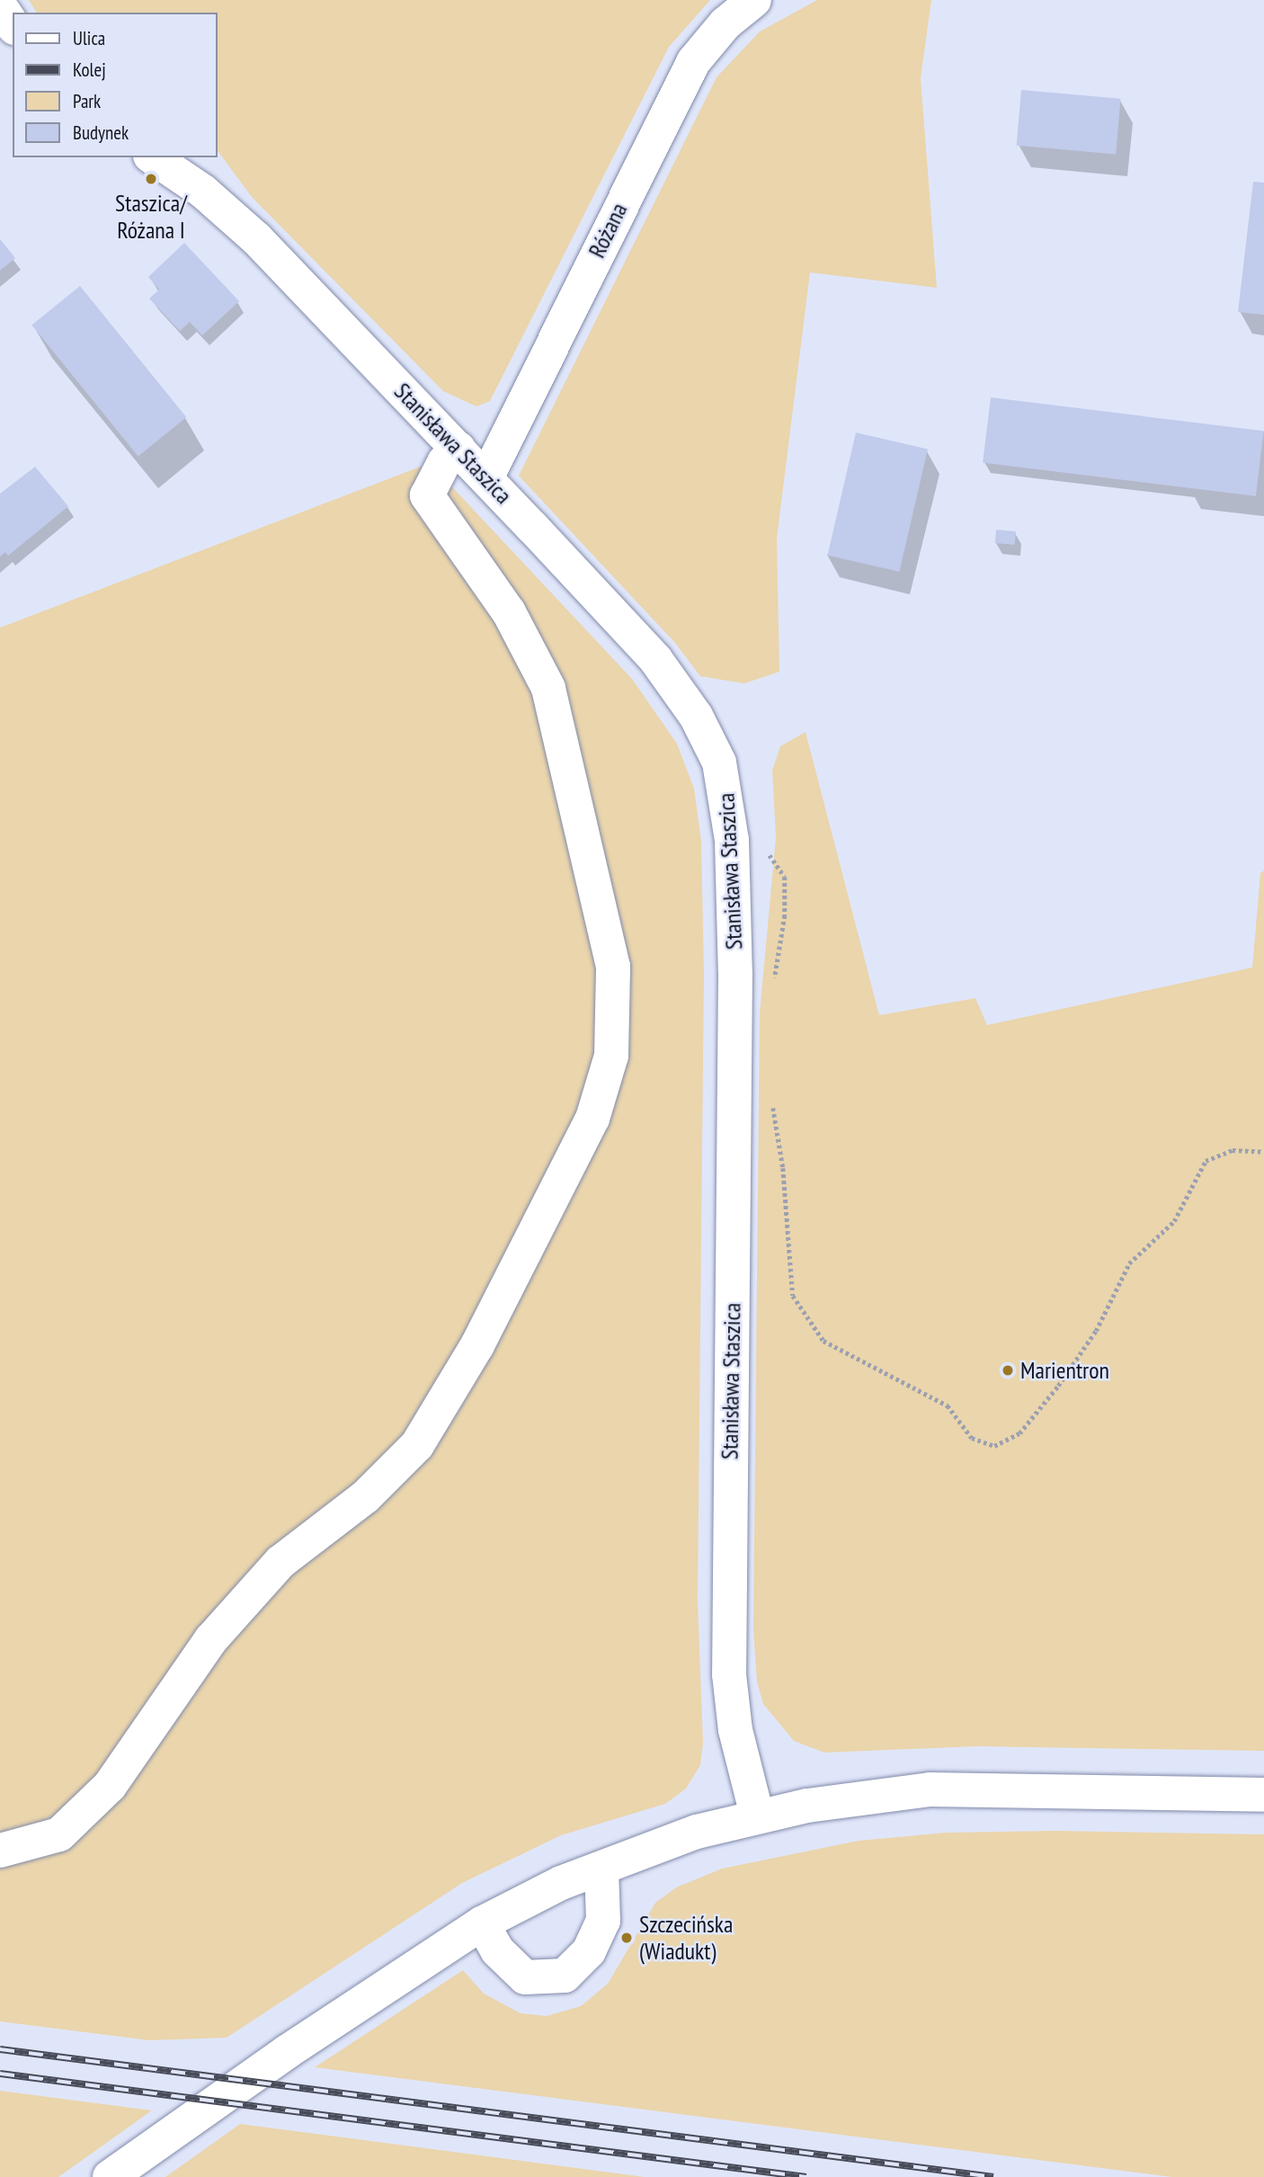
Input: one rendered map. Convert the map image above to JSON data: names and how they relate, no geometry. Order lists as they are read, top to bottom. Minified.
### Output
{"streets":{"street":["Różana","Stanisława Staszica"]},"crossings":[["Różana","Stanisława Staszica"]],"places":["Staszica/ Różana I","Marientron","Szczecińska (Wiadukt)"],"legend":["Ulica","Kolej","Park","Budynek"]}
